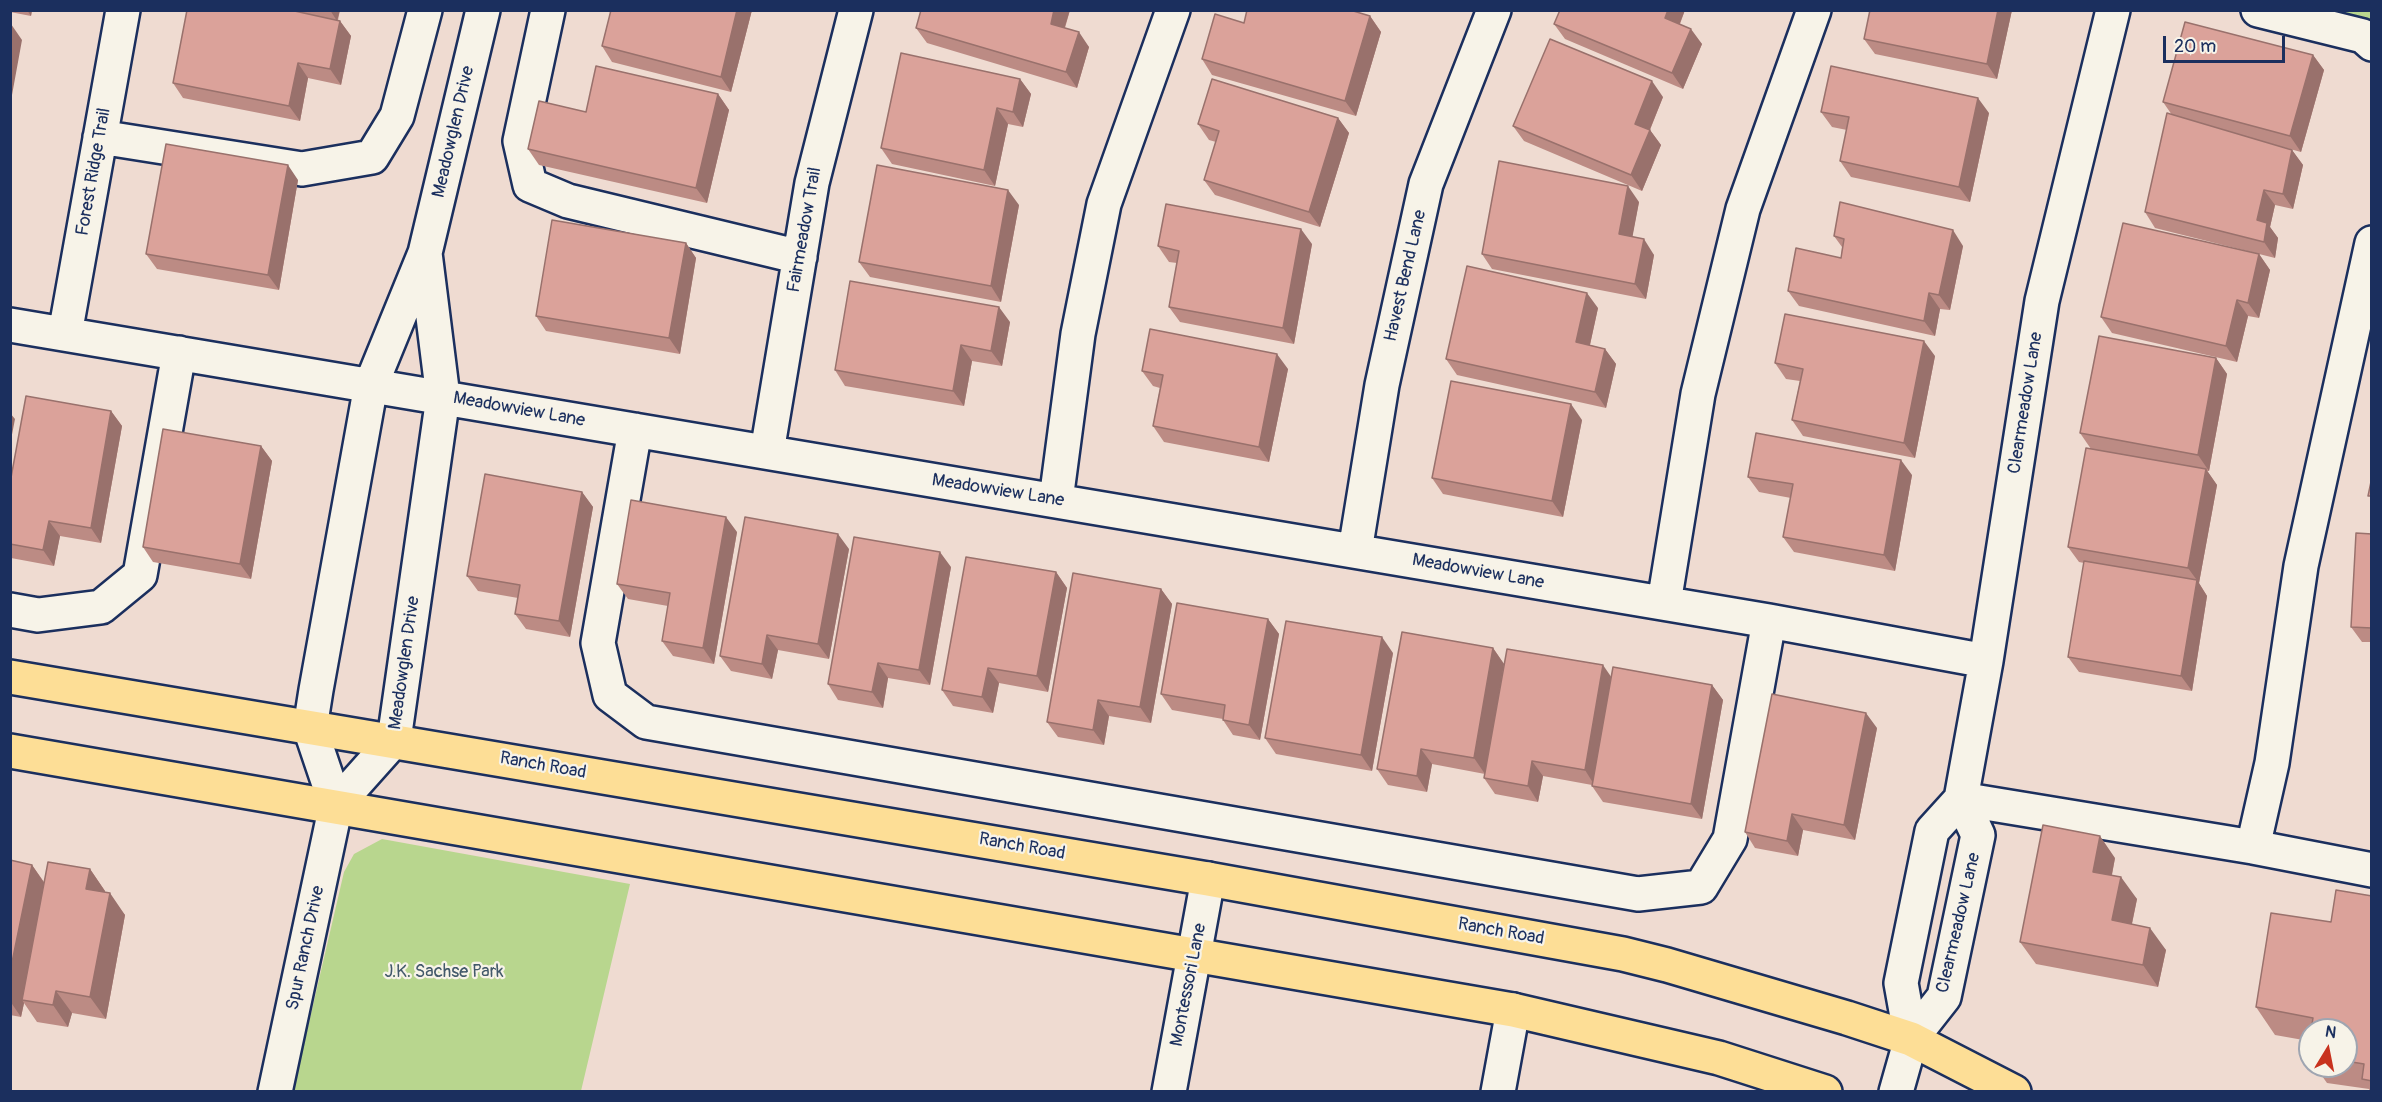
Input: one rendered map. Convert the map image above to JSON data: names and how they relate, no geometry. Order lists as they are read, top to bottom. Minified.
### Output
{"streets":{"main road":["Ranch Road"],"street":["Meadowglen Drive","Forest Ridge Trail","Fairmeadow Trail","Havest Bend Lane","Clearmeadow Lane","Meadowview Lane","Spur Ranch Drive","Montessori Lane"]},"crossings":[["Meadowglen Drive","Meadowview Lane"],["Meadowglen Drive","Ranch Road"],["Meadowglen Drive","Spur Ranch Drive"],["Forest Ridge Trail","Meadowview Lane"],["Fairmeadow Trail","Meadowview Lane"],["Havest Bend Lane","Meadowview Lane"],["Clearmeadow Lane","Meadowview Lane"],["Clearmeadow Lane","Ranch Road"],["Ranch Road","Montessori Lane"]],"parks":["J.K. Sachse Park"],"scale_bar":"20 m","north":"top"}
